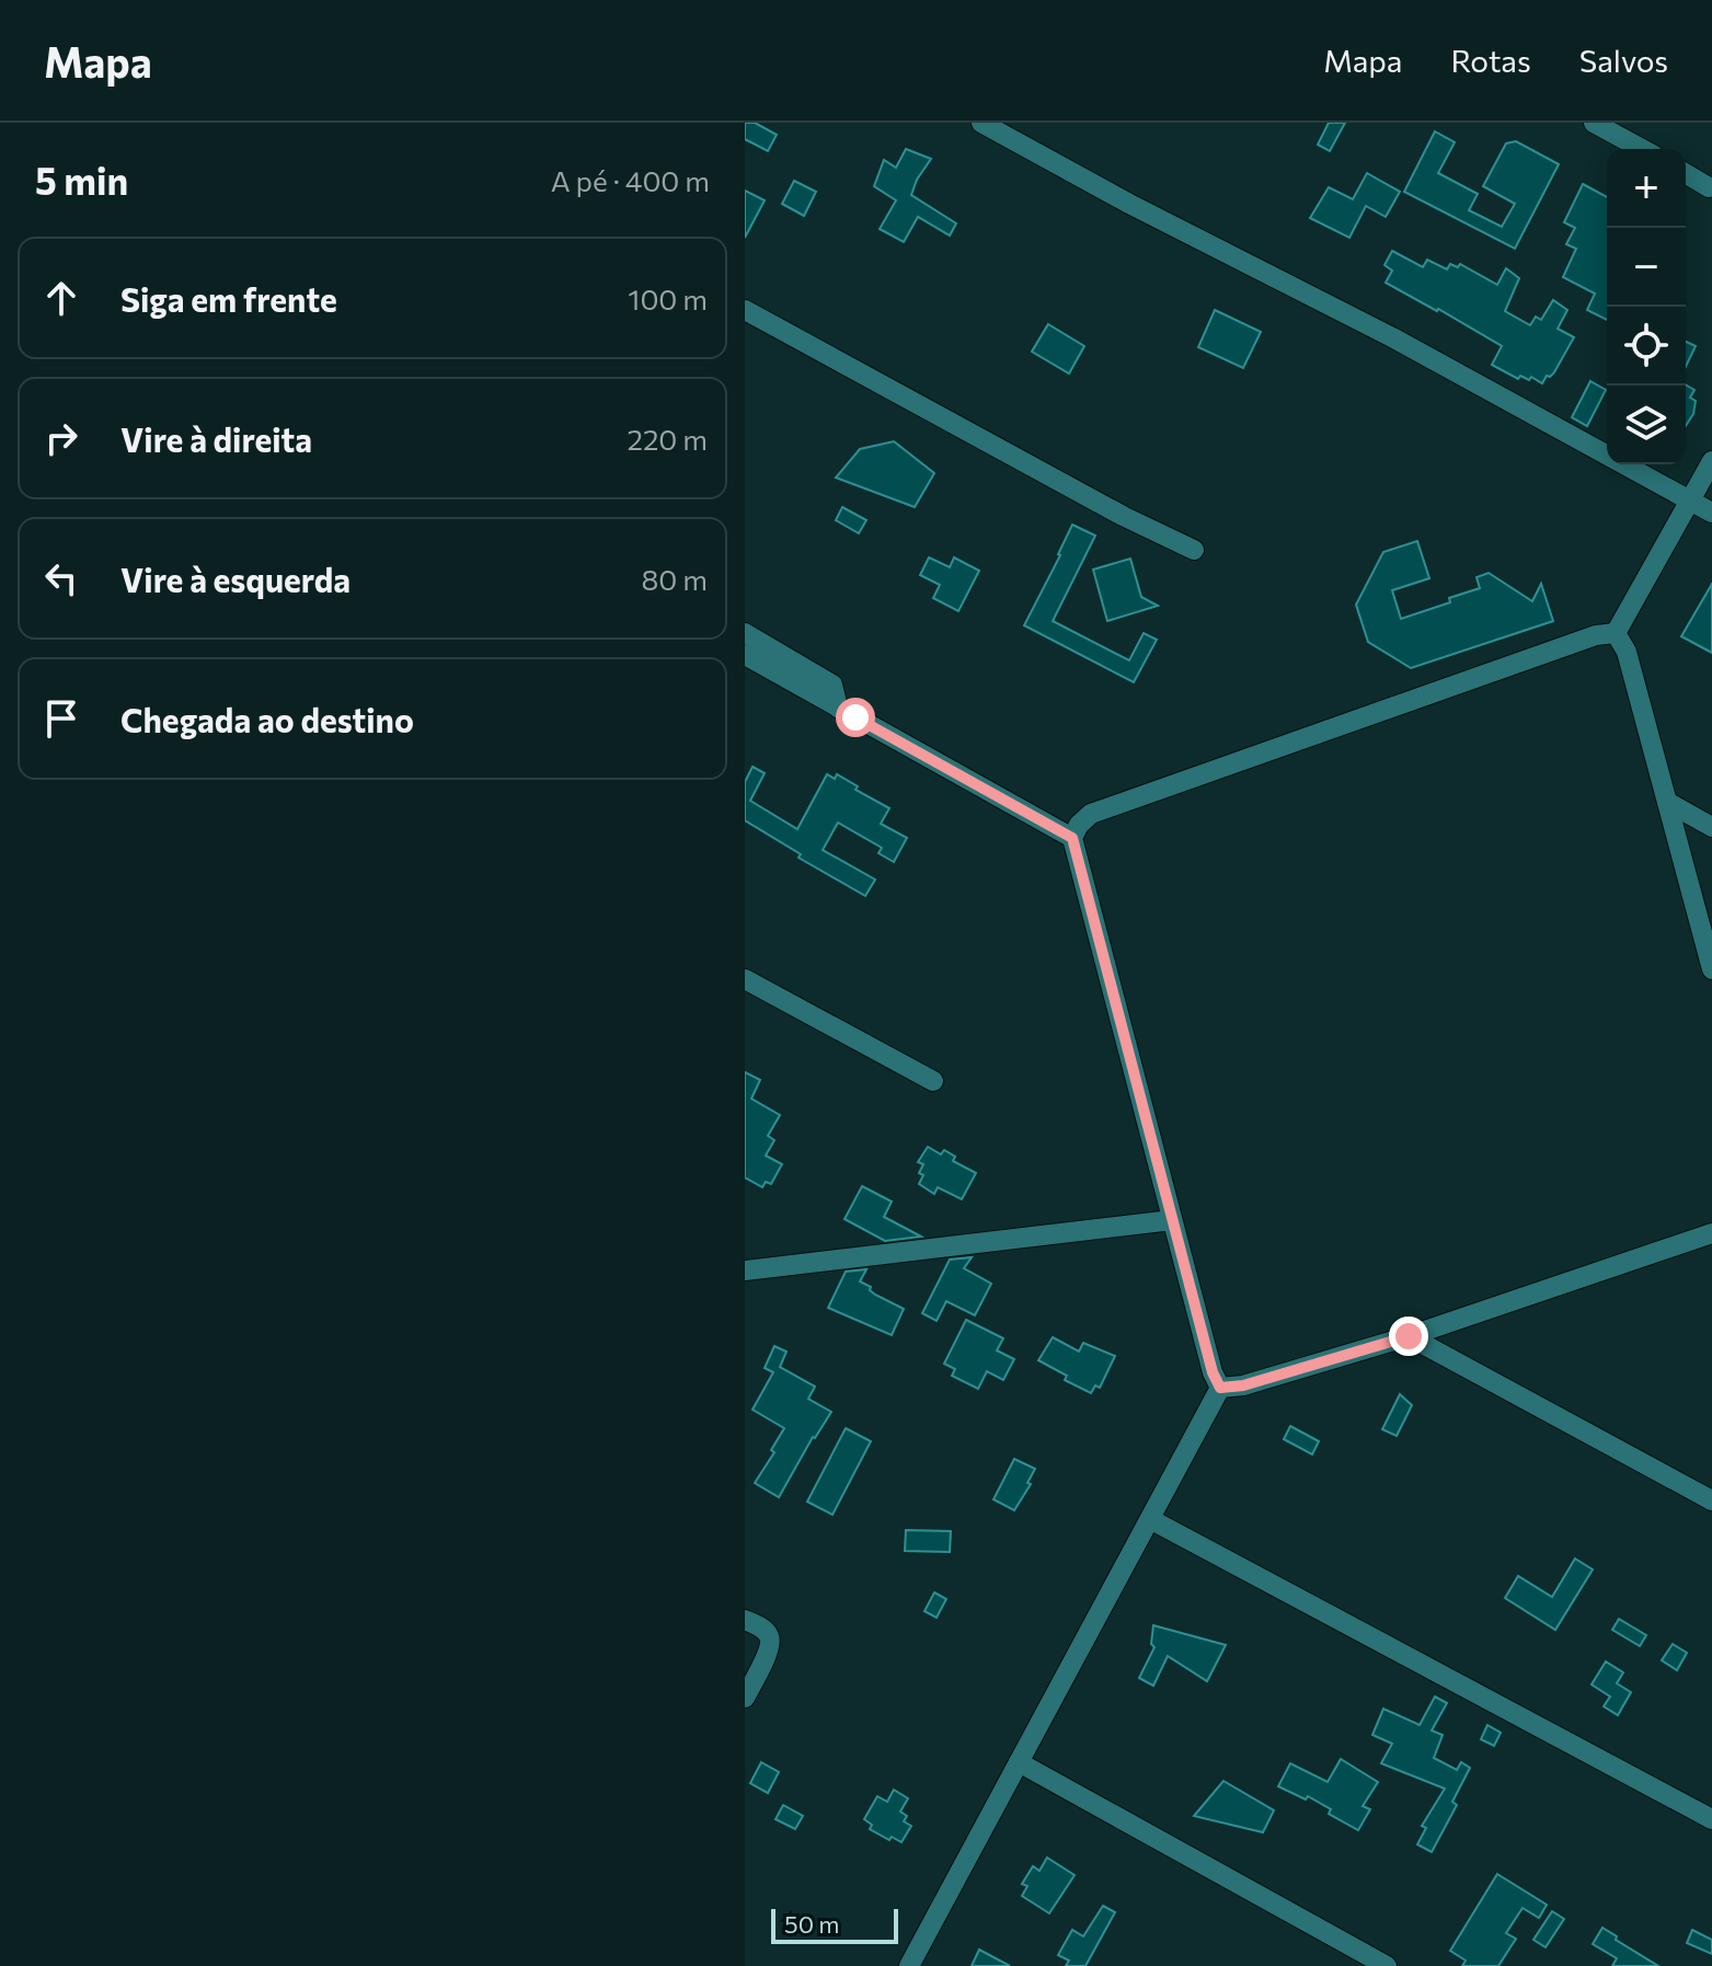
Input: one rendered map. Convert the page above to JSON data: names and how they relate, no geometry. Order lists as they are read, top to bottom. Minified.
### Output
{"scale_bar":"50 m","page":{"header":"Mapa","nav":["Mapa","Rotas","Salvos"],"heading":["5 min","A pé · 400 m"],"map_buttons":["+","−"],"list":[["Siga em frente","100 m"],["Vire à direita","220 m"],["Vire à esquerda","80 m"],"Chegada ao destino"],"scale":"50 m"}}
